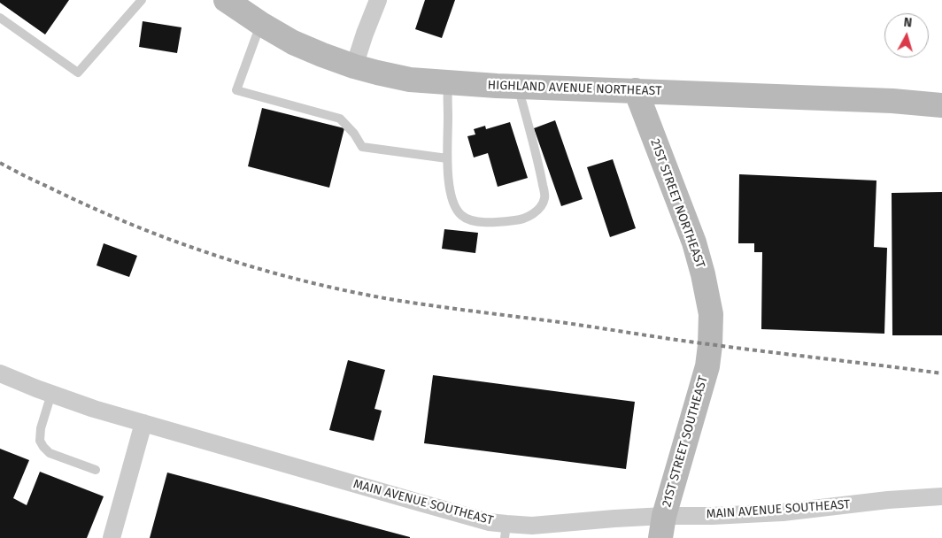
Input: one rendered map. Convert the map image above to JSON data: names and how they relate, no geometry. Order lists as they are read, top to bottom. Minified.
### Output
{"streets":{"main road":["HIGHLAND AVENUE NORTHEAST","21ST STREET NORTHEAST","21ST STREET SOUTHEAST"],"street":["MAIN AVENUE SOUTHEAST"]},"crossings":[["HIGHLAND AVENUE NORTHEAST","21ST STREET NORTHEAST"],["21ST STREET NORTHEAST","21ST STREET SOUTHEAST"],["21ST STREET SOUTHEAST","MAIN AVENUE SOUTHEAST"]],"north":"top"}
